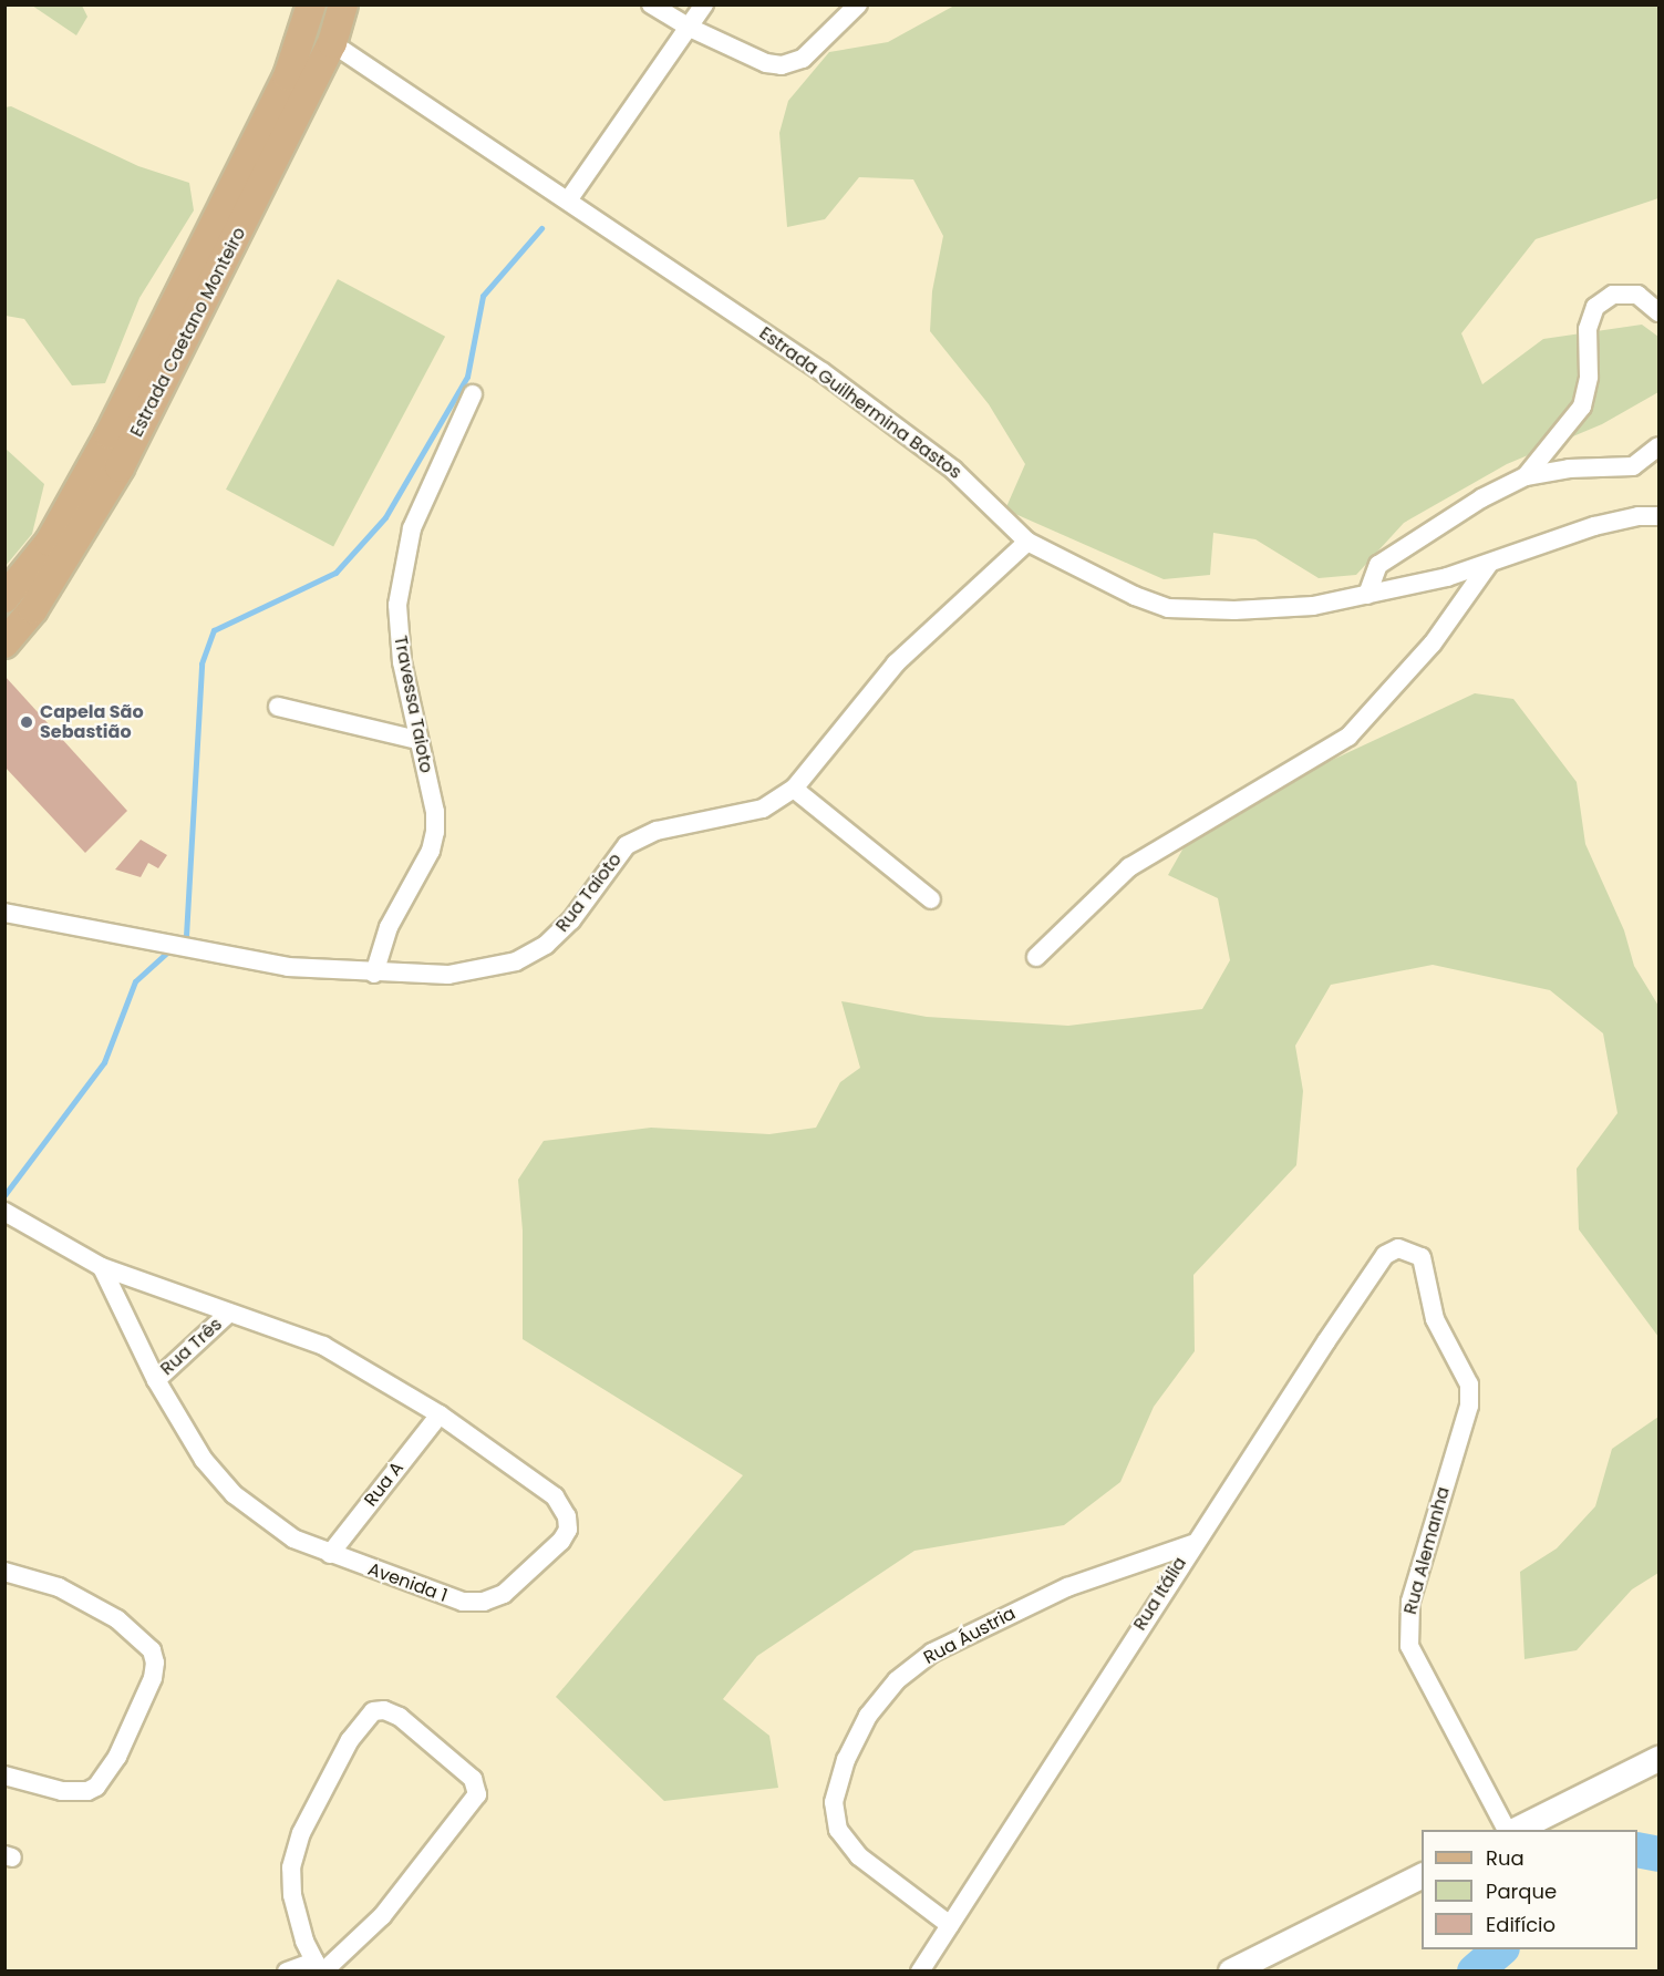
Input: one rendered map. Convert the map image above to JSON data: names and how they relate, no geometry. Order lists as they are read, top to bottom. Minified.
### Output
{"streets":{"main road":["Estrada Caetano Monteiro"],"street":["Estrada Guilhermina Bastos","Travessa Taioto","Rua Taioto","Rua Três","Rua A","Rua Alemanha","Avenida 1","Rua Itália","Rua Áustria"]},"crossings":[["Estrada Caetano Monteiro","Estrada Guilhermina Bastos"],["Estrada Guilhermina Bastos","Rua Taioto"],["Travessa Taioto","Rua Taioto"],["Rua Três","Avenida 1"],["Rua A","Avenida 1"],["Rua Alemanha","Rua Itália"],["Rua Itália","Rua Áustria"]],"places":["Capela São Sebastião"],"legend":["Rua","Parque","Edifício"]}
